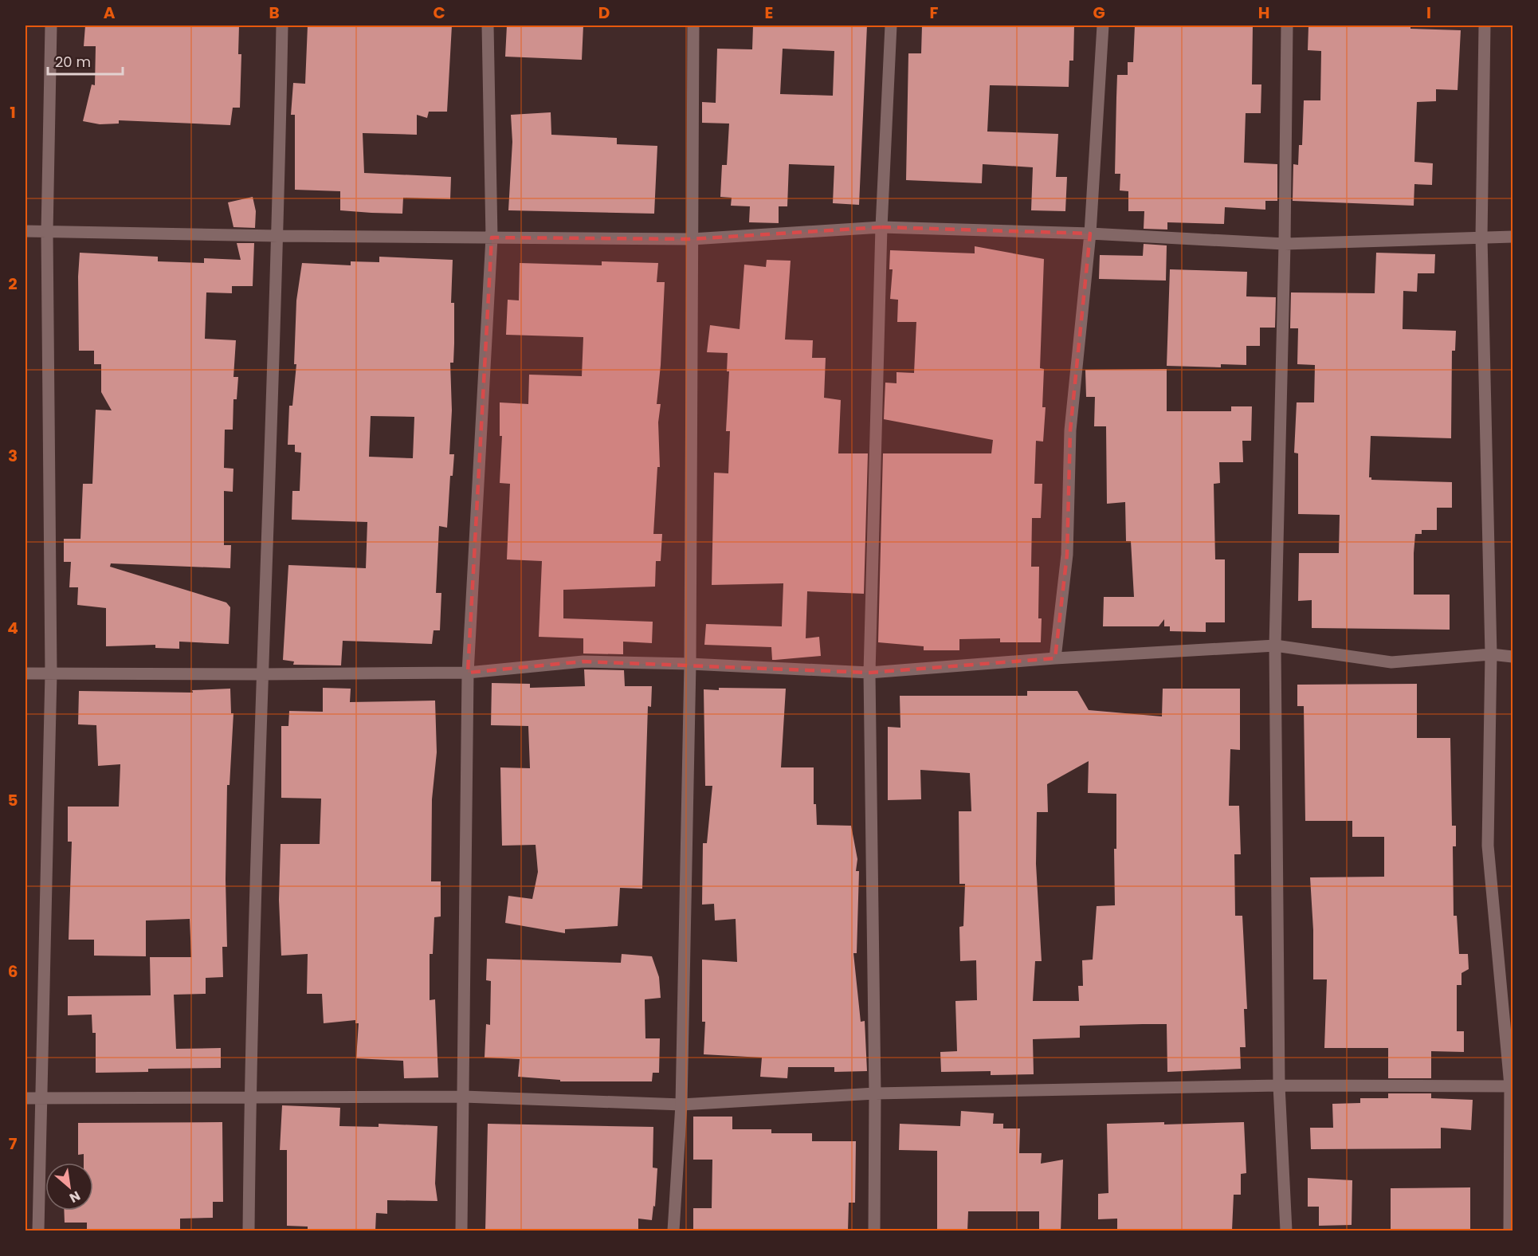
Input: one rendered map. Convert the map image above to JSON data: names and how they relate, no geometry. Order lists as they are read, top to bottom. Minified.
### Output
{"scale_bar":"20 m","north":"bottom right","grid":{"columns":["A","B","C","D","E","F","G","H","I"],"rows":["1","2","3","4","5","6","7"]}}
